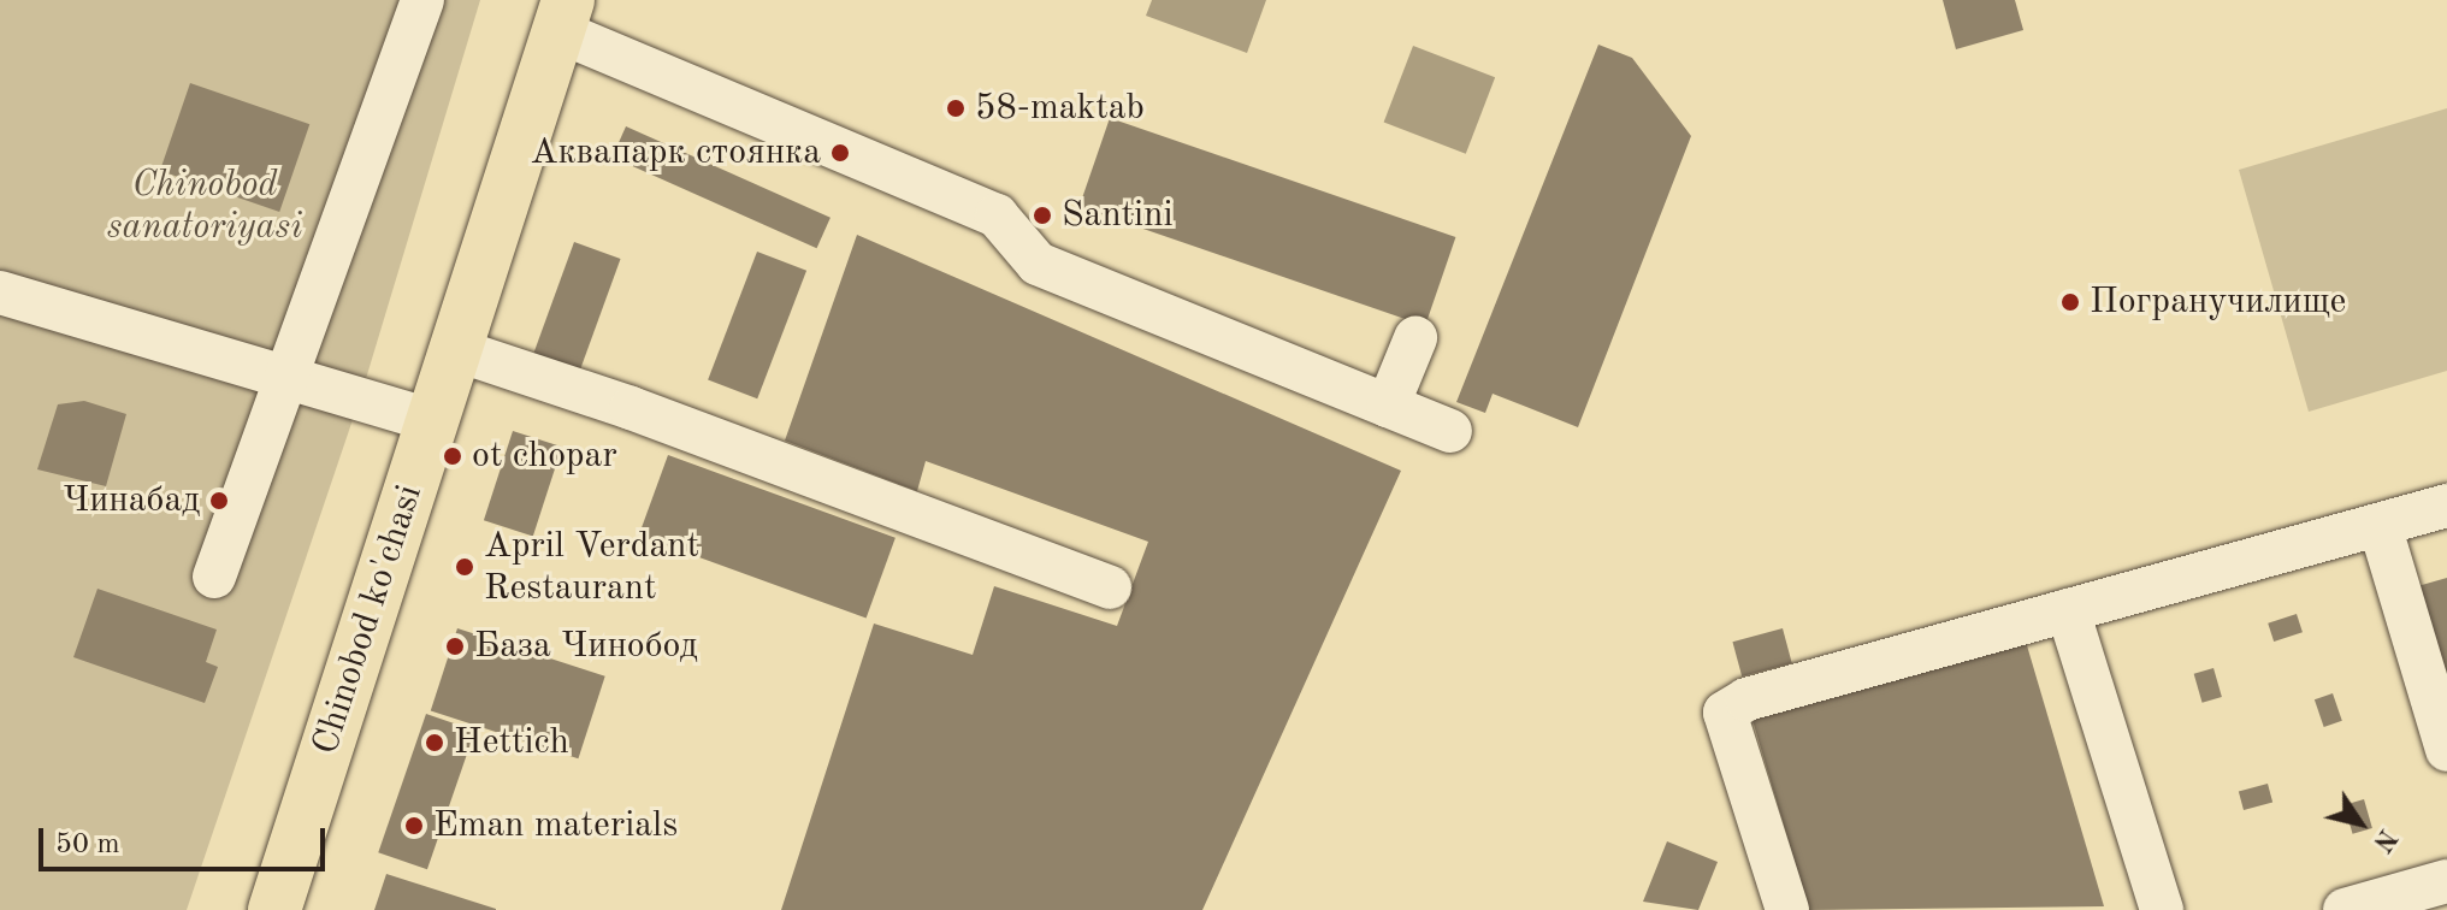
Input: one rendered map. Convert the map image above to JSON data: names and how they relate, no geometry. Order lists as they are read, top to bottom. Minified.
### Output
{"streets":{"main road":["Chinobod ko'chasi"]},"parks":["Chinobod sanatoriyasi"],"places":["58-maktab","Аквапарк стоянка","Santini","Погранучилище","ot chopar","Чинабад","April Verdant Restaurant","База Чинобод","Hettich","Eman materials"],"scale_bar":"50 m","north":"bottom right"}
